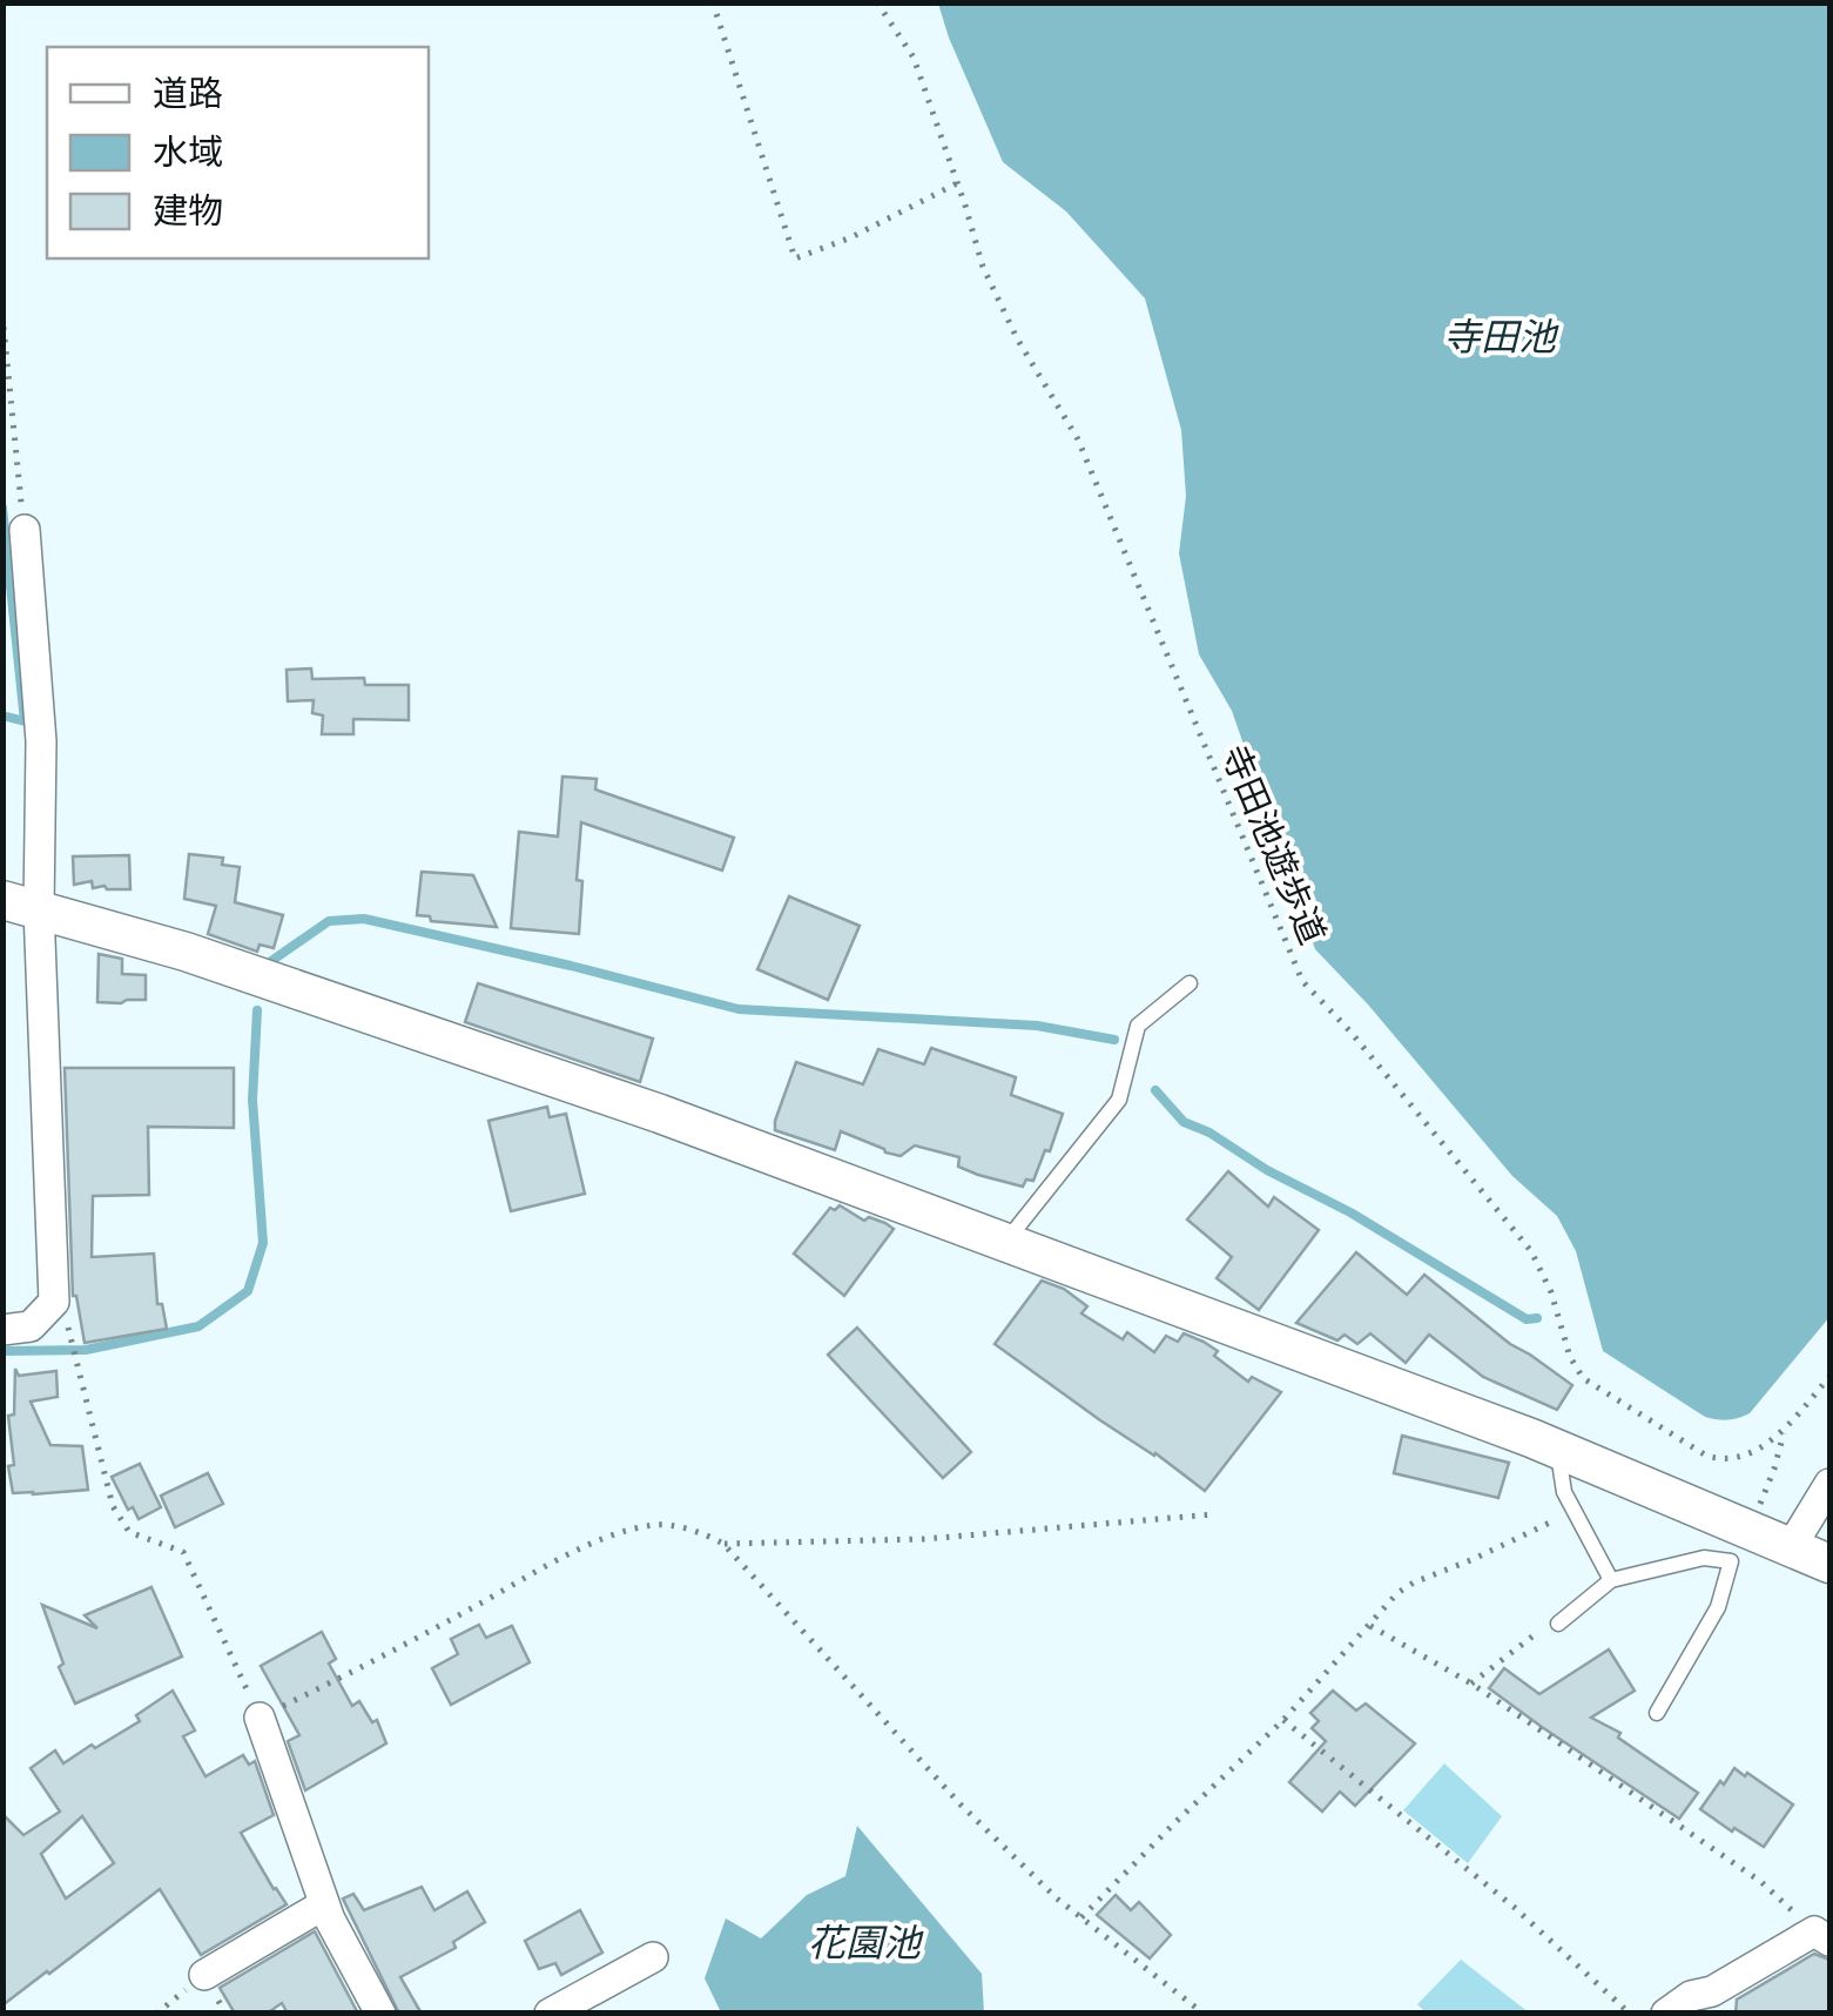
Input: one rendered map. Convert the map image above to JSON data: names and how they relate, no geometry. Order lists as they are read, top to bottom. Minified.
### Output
{"streets":{"path":["寺田池遊歩道"]},"water":["寺田池","花園池"],"legend":["道路","水域","建物"]}
